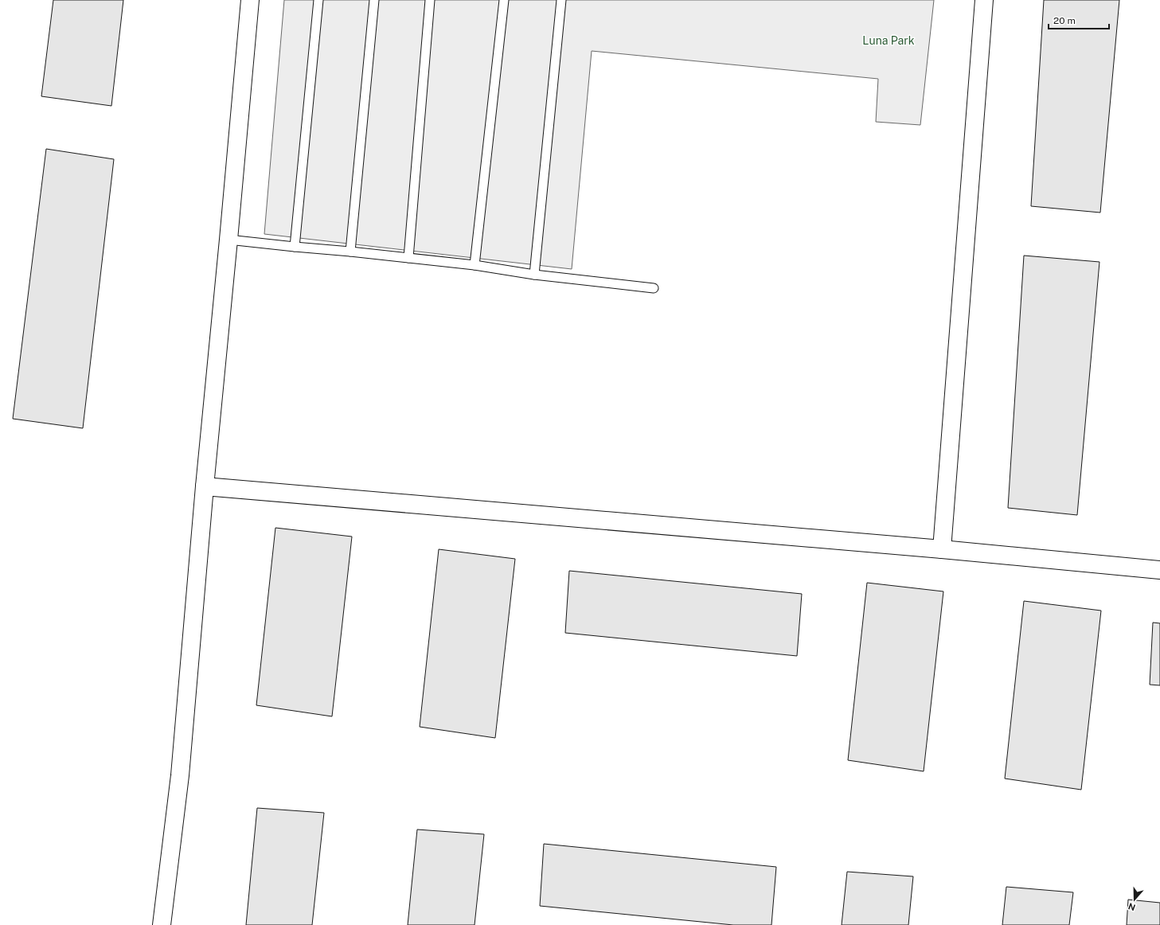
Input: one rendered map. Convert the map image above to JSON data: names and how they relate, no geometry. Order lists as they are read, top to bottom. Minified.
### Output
{"parks":["Luna Park"],"scale_bar":"20 m","north":"bottom"}
